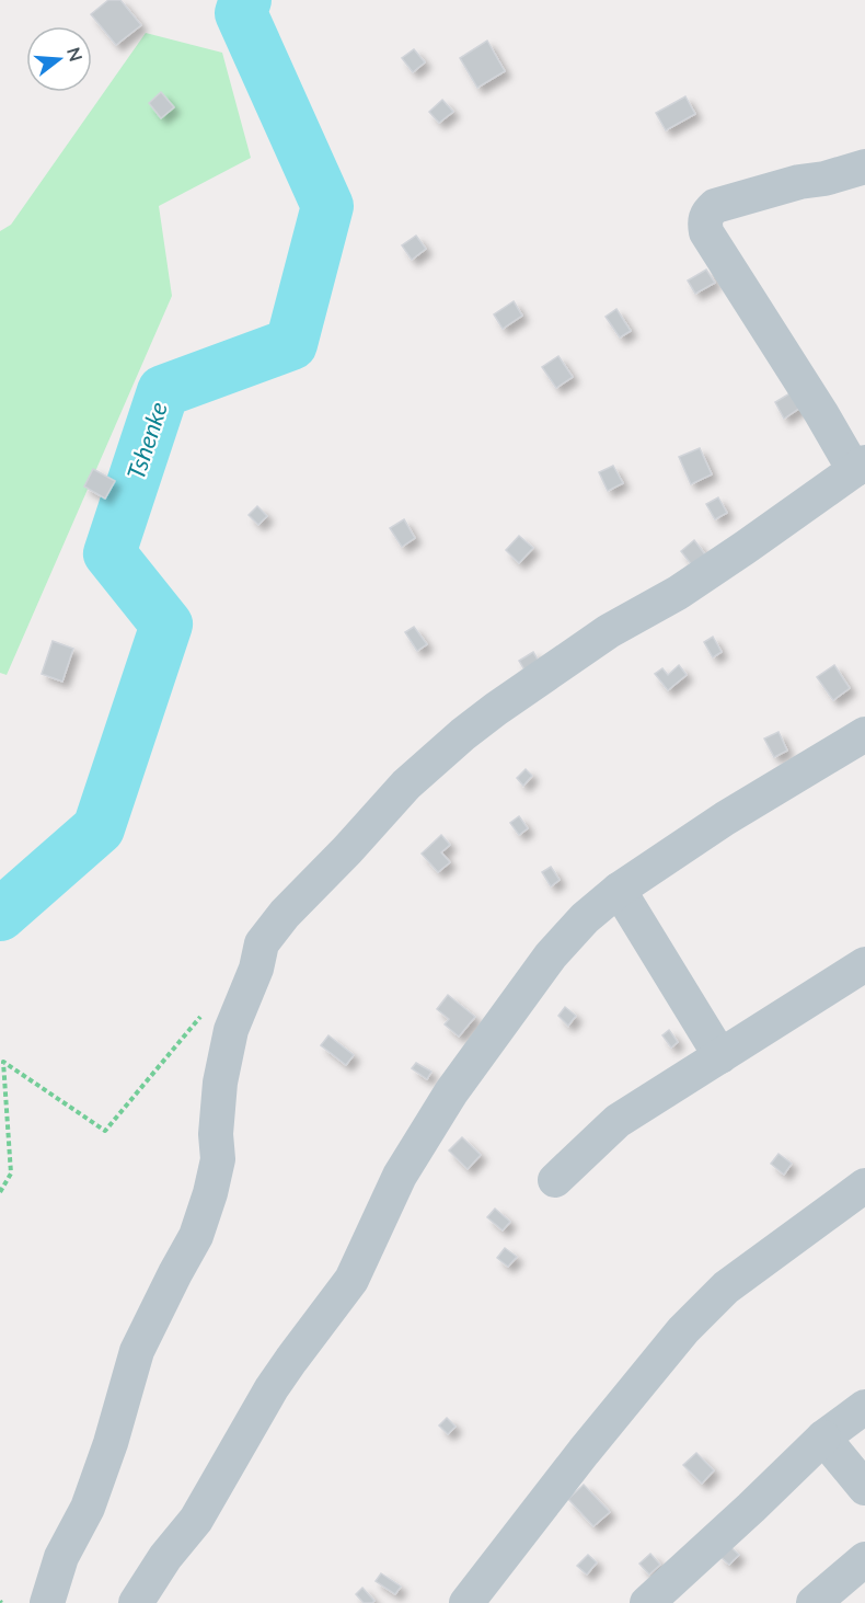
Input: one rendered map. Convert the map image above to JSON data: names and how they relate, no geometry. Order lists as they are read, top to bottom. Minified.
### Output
{"water":["Tshenke"],"north":"right"}
